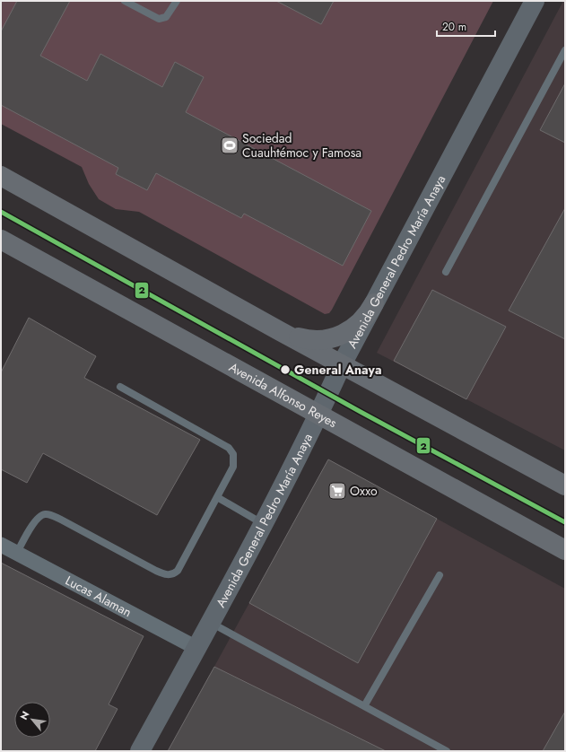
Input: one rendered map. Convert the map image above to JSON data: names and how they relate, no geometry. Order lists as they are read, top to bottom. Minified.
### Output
{"streets":{"highway":["Avenida Alfonso Reyes"],"street":["Avenida General Pedro María Anaya","Lucas Alaman"]},"crossings":[["Avenida General Pedro María Anaya","Avenida Alfonso Reyes"],["Avenida General Pedro María Anaya","Lucas Alaman"]],"places":{"sports":["Sociedad Cuauhtémoc y Famosa"],"other":["General Anaya"],"supermarket":["Oxxo"]},"lines":["transit line 2"],"scale_bar":"20 m","north":"top left"}
